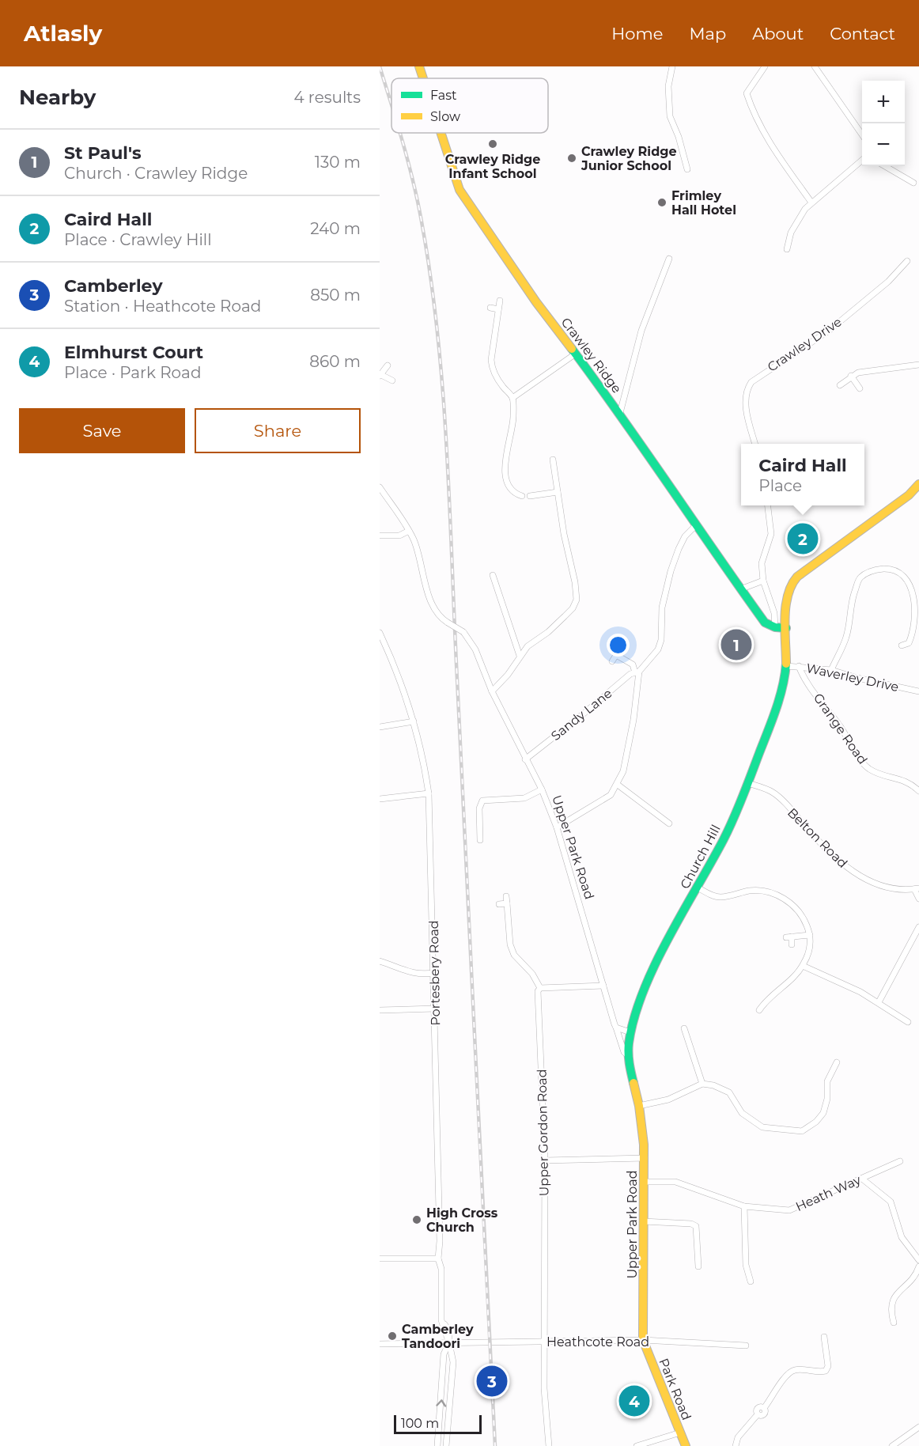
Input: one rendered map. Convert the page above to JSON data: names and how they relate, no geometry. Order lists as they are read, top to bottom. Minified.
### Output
{"streets":{"street":["Crawley Drive","Crawley Ridge","Waverley Drive","Sandy Lane","Grange Road","Belton Road","Upper Park Road","Church Hill","Portesbery Road","Upper Gordon Road","Heath Way","Heathcote Road","Park Road"]},"crossings":[["Crawley Ridge","Sandy Lane"],["Waverley Drive","Grange Road"],["Waverley Drive","Church Hill"],["Sandy Lane","Upper Park Road"],["Belton Road","Church Hill"],["Upper Park Road","Church Hill"],["Upper Park Road","Heath Way"],["Upper Park Road","Heathcote Road"],["Upper Park Road","Park Road"],["Portesbery Road","Heathcote Road"],["Upper Gordon Road","Heathcote Road"],["Heathcote Road","Park Road"]],"places":["Crawley Ridge Infant School","Crawley Ridge Junior School","Frimley Hall Hotel","High Cross Church","Camberley Tandoori"],"legend":["Fast","Slow"],"scale_bar":"100 m","page":{"header":"Atlasly","nav":["Home","Map","About","Contact"],"heading":["Nearby","4 results"],"map_buttons":["+","−"],"list":[{"mark":"1","name":"St Paul's","note":"Church · Crawley Ridge","value":"130 m"},{"mark":"2","name":"Caird Hall","note":"Place · Crawley Hill","value":"240 m"},{"mark":"3","name":"Camberley","note":"Station · Heathcote Road","value":"850 m"},{"mark":"4","name":"Elmhurst Court","note":"Place · Park Road","value":"860 m"}],"buttons":["Save","Share"],"popup":["Caird Hall","Place"],"pins":["2","1","3","4"],"scale":"100 m"}}
